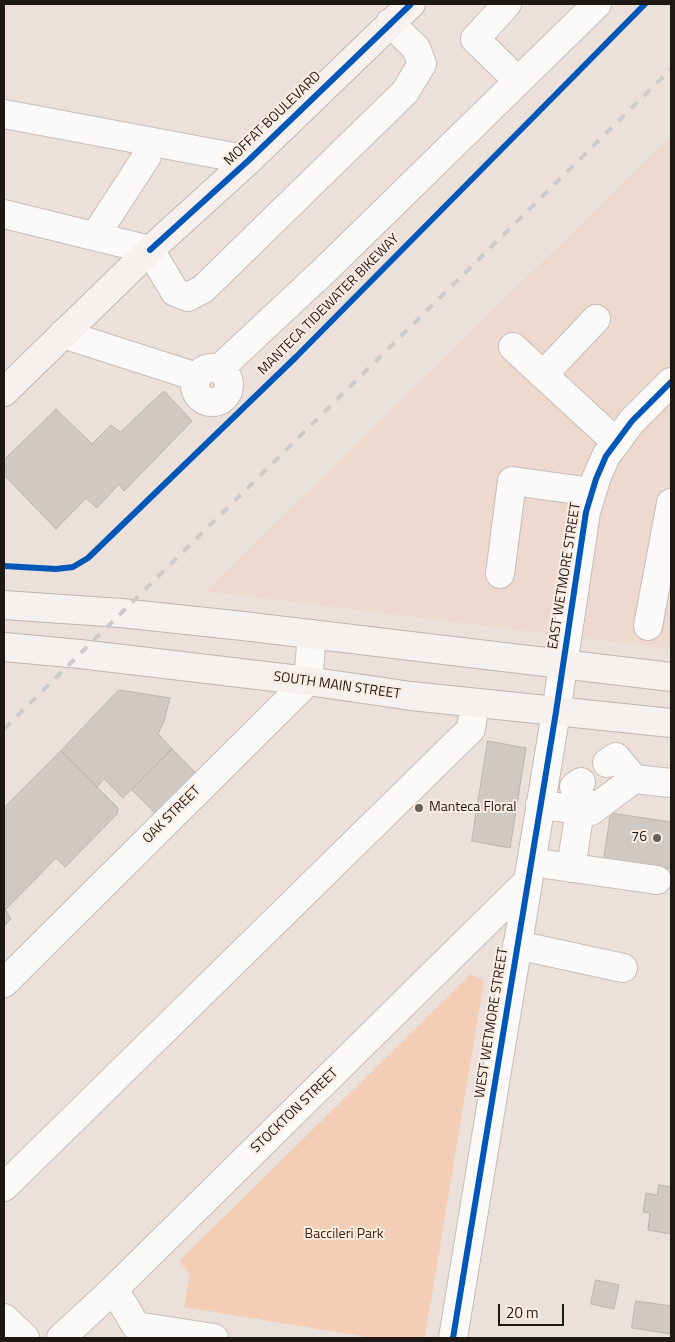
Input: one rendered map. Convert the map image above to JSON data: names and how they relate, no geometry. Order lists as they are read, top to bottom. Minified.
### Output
{"streets":{"main road":["MOFFAT BOULEVARD","SOUTH MAIN STREET"],"street":["EAST WETMORE STREET","OAK STREET","WEST WETMORE STREET","STOCKTON STREET"],"cycle path":["MANTECA TIDEWATER BIKEWAY"]},"crossings":[["EAST WETMORE STREET","SOUTH MAIN STREET"],["EAST WETMORE STREET","WEST WETMORE STREET"],["SOUTH MAIN STREET","OAK STREET"],["SOUTH MAIN STREET","WEST WETMORE STREET"],["WEST WETMORE STREET","STOCKTON STREET"]],"parks":["Baccileri Park"],"places":["Manteca Floral","76"],"scale_bar":"20 m"}
